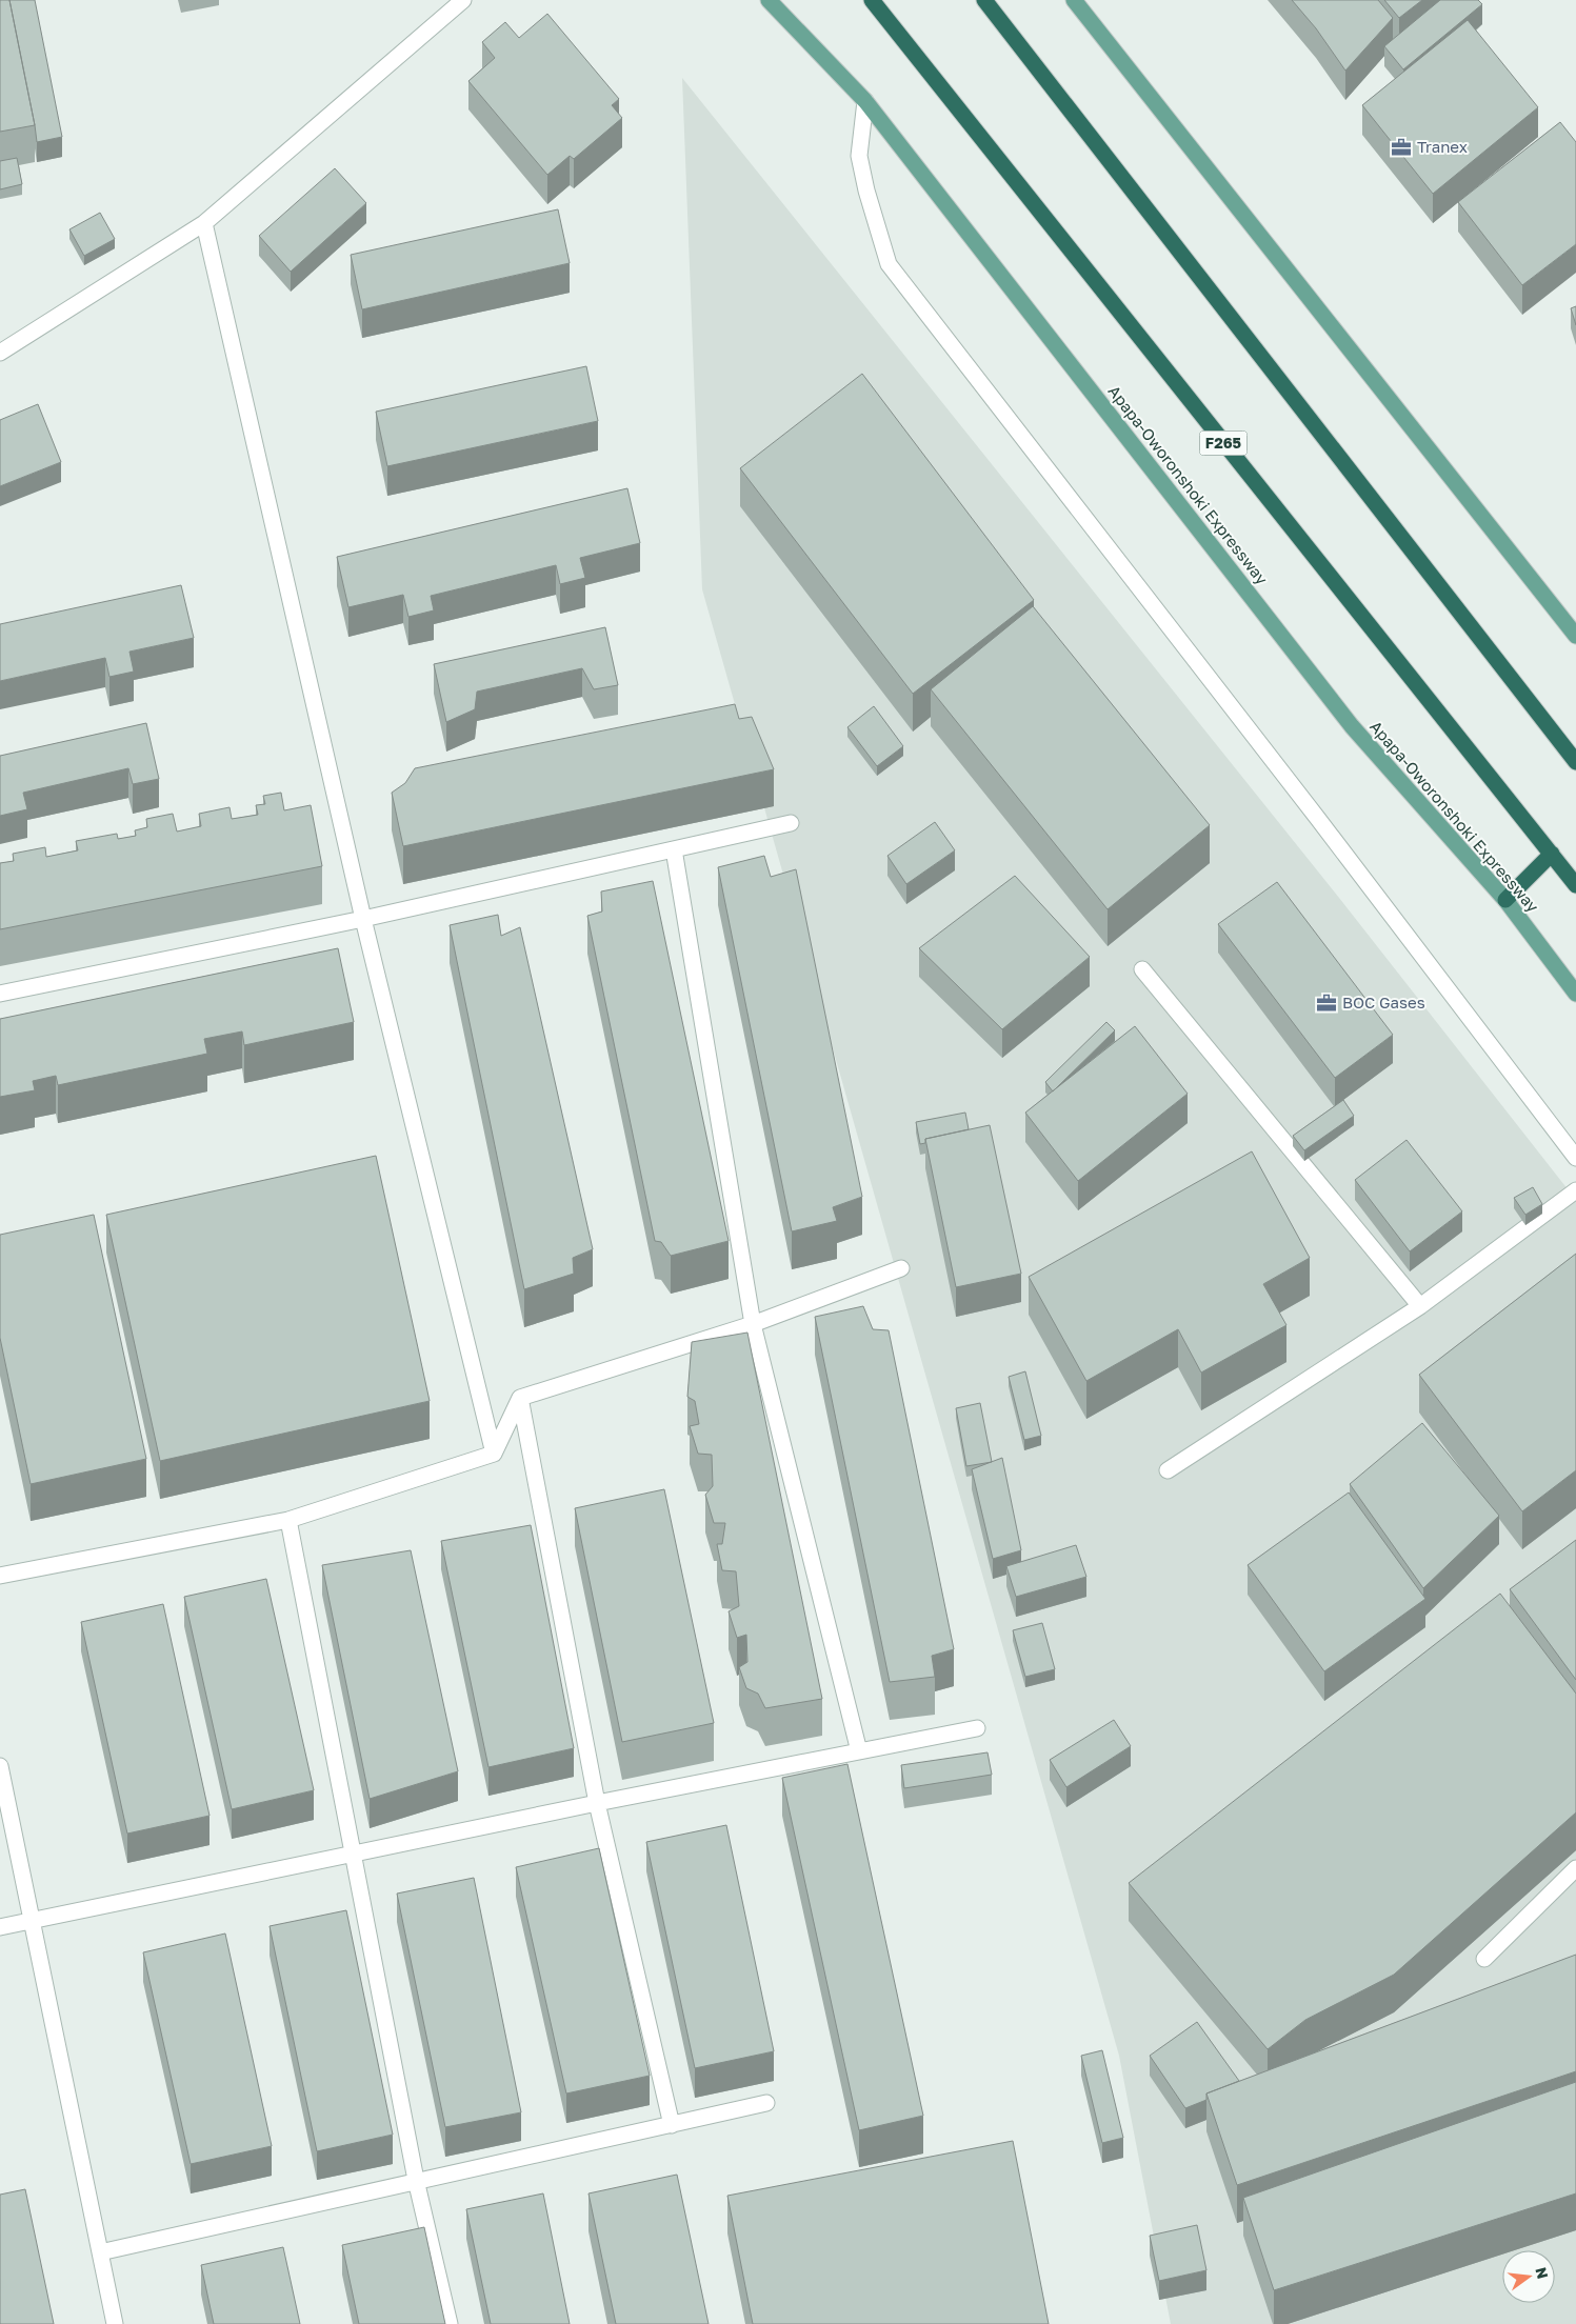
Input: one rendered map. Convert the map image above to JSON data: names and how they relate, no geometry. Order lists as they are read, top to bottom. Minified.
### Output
{"streets":{"highway":["F265"],"main road":["Apapa-Oworonshoki Expressway"]},"places":{"office":["Tranex","BOC Gases"]},"north":"right"}
